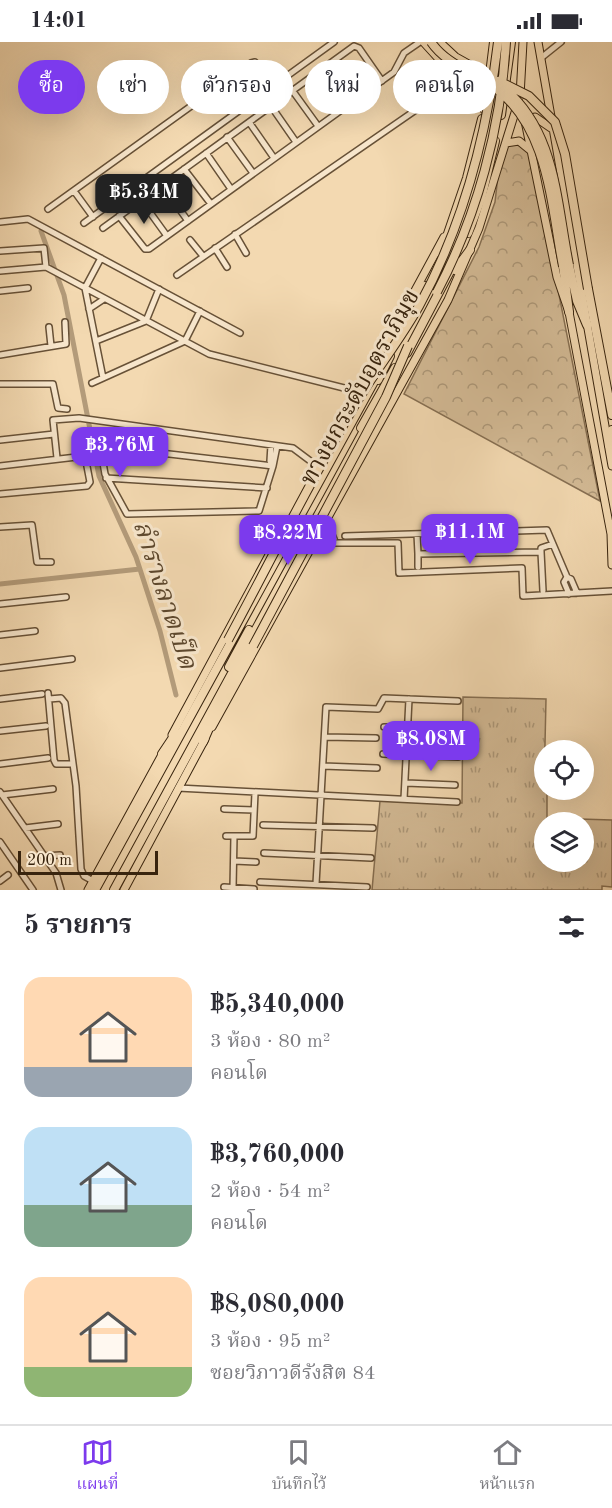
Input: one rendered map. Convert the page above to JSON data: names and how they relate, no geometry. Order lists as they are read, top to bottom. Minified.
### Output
{"streets":{"highway":["ทางยกระดับอุตราภิมุข"]},"water":["ลำรางลาดเป็ด"],"scale_bar":"200 m","page":{"status":"14:01","chip":["ซื้อ","เช่า","ตัวกรอง","ใหม่","คอนโด"],"price":["฿5.34M","฿3.76M","฿11.1M","฿8.22M","฿8.08M"],"scale":"200 m","heading":"5 รายการ","list":[{"name":"฿5,340,000","note":"3 ห้อง · 80 m² · คอนโด"},{"name":"฿3,760,000","note":"2 ห้อง · 54 m² · คอนโด"},{"name":"฿8,080,000","note":"3 ห้อง · 95 m² · ซอยวิภาวดีรังสิต 84"}],"tabs":["แผนที่","บันทึกไว้","หน้าแรก"]}}
